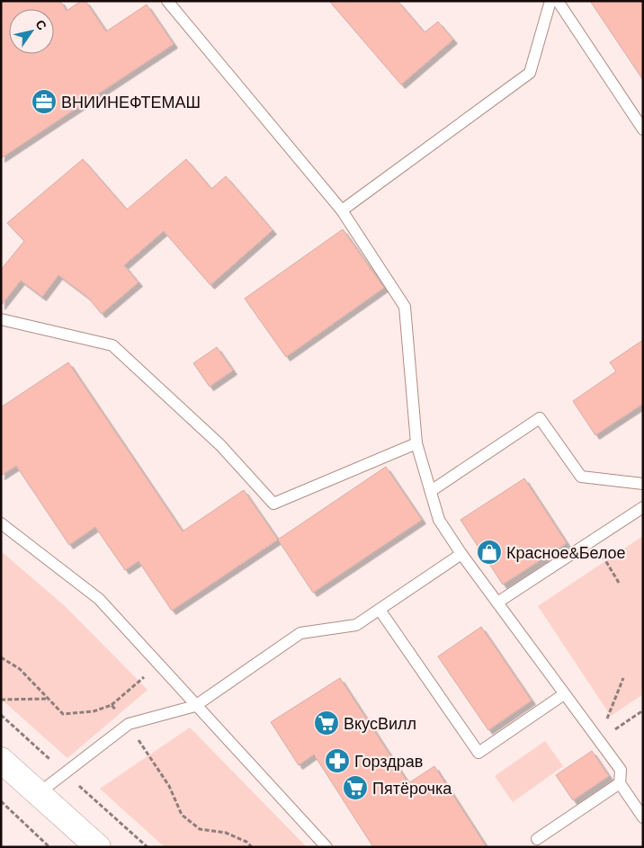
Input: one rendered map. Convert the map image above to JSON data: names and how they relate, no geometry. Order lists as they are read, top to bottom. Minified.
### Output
{"places":{"office":["ВНИИНЕФТЕМАШ"],"shop":["Красное&Белое"],"supermarket":["ВкусВилл","Пятёрочка"],"pharmacy":["Горздрав"]},"north":"top right"}
